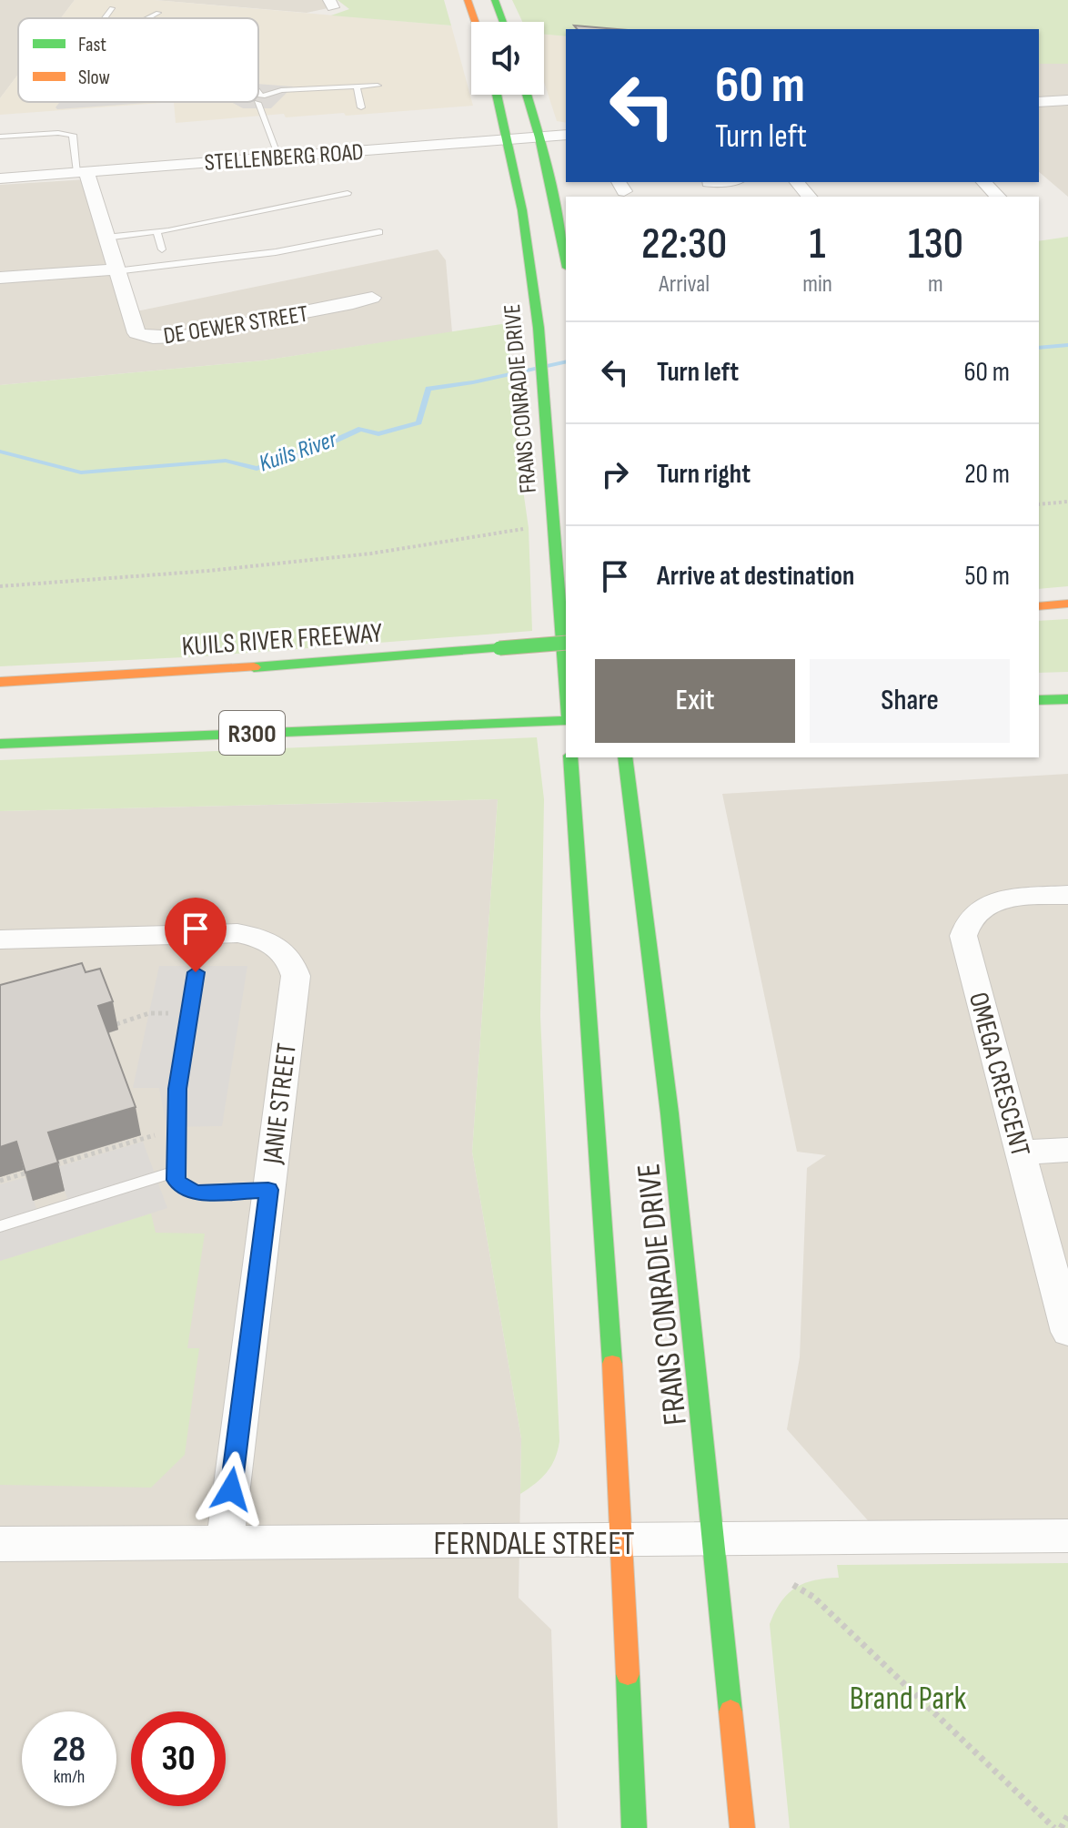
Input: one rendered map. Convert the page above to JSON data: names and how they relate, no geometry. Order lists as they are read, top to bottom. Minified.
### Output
{"streets":{"main road":["FRANS CONRADIE DRIVE","KUILS RIVER FREEWAY","R300"],"street":["STELLENBERG ROAD","DE OEWER STREET","OMEGA CRESCENT","JANIE STREET","FERNDALE STREET"]},"crossings":[["STELLENBERG ROAD","DE OEWER STREET"],["STELLENBERG ROAD","FRANS CONRADIE DRIVE"],["FRANS CONRADIE DRIVE","FERNDALE STREET"],["JANIE STREET","FERNDALE STREET"]],"water":["Kuils River"],"parks":["Brand Park"],"legend":["Fast","Slow"],"page":{"turn":["60 m","Turn left"],"eta":["22:30","Arrival","1","min","130","m"],"list":[{"name":"Turn left","value":"60 m"},{"name":"Turn right","value":"20 m"},{"name":"Arrive at destination","value":"50 m"}],"buttons":["Exit","Share"],"speed":"28 km/h","limit":"30"}}
